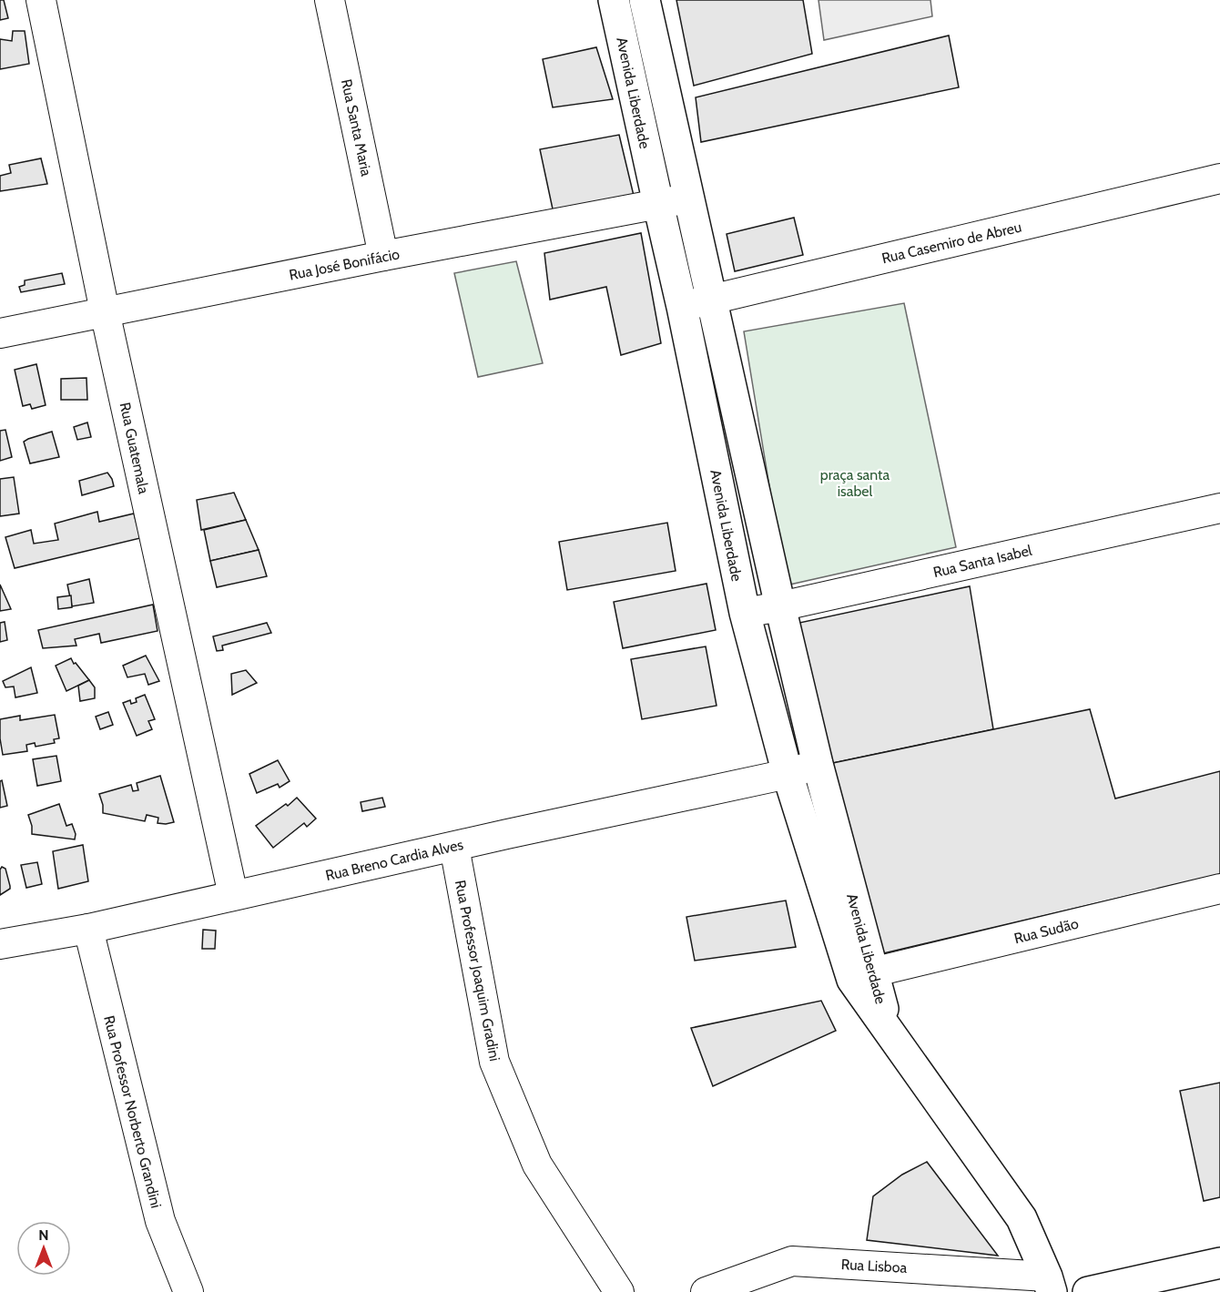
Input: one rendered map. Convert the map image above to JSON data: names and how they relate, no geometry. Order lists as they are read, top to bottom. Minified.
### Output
{"streets":{"main road":["Avenida Liberdade"],"street":["Rua Santa Maria","Rua Casemiro de Abreu","Rua José Bonifácio","Rua Guatemala","Rua Santa Isabel","Rua Breno Cardia Alves","Rua Sudão","Rua Professor Joaquim Gradini","Rua Professor Norberto Grandini","Rua Lisboa"]},"crossings":[["Avenida Liberdade","Rua Casemiro de Abreu"],["Avenida Liberdade","Rua José Bonifácio"],["Avenida Liberdade","Rua Santa Isabel"],["Avenida Liberdade","Rua Breno Cardia Alves"],["Avenida Liberdade","Rua Sudão"],["Avenida Liberdade","Rua Lisboa"],["Rua Santa Maria","Rua José Bonifácio"],["Rua José Bonifácio","Rua Guatemala"],["Rua Guatemala","Rua Breno Cardia Alves"],["Rua Breno Cardia Alves","Rua Professor Joaquim Gradini"],["Rua Breno Cardia Alves","Rua Professor Norberto Grandini"]],"parks":["praça santa isabel"],"north":"top"}
